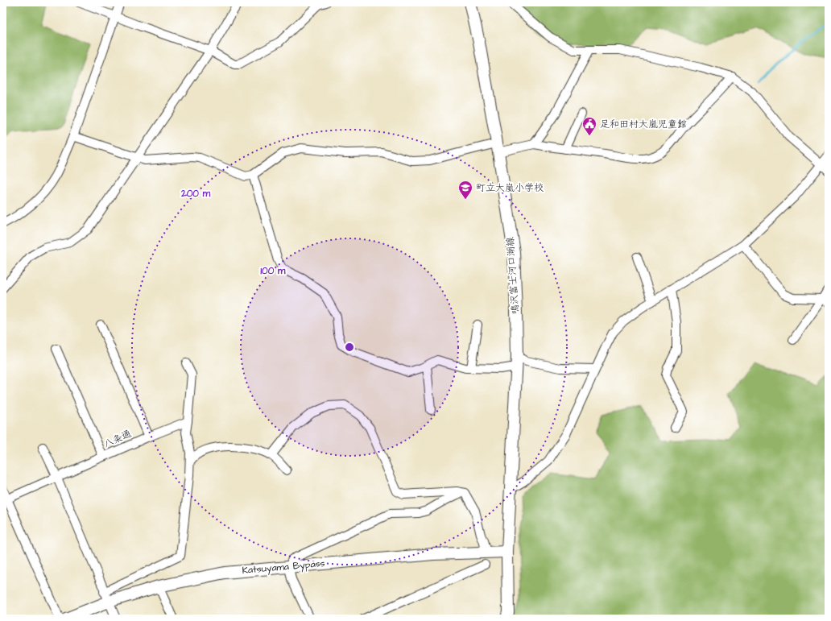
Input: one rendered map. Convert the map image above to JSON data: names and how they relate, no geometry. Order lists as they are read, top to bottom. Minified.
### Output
{"streets":{"main road":["鳴沢富士河口湖線","Katsuyama Bypass"],"street":["八条通"]},"crossings":[["鳴沢富士河口湖線","Katsuyama Bypass"]],"places":{"public building":["足和田村大嵐児童館"],"school or university":["町立大嵐小学校"]},"rings":["200 m","100 m"]}
